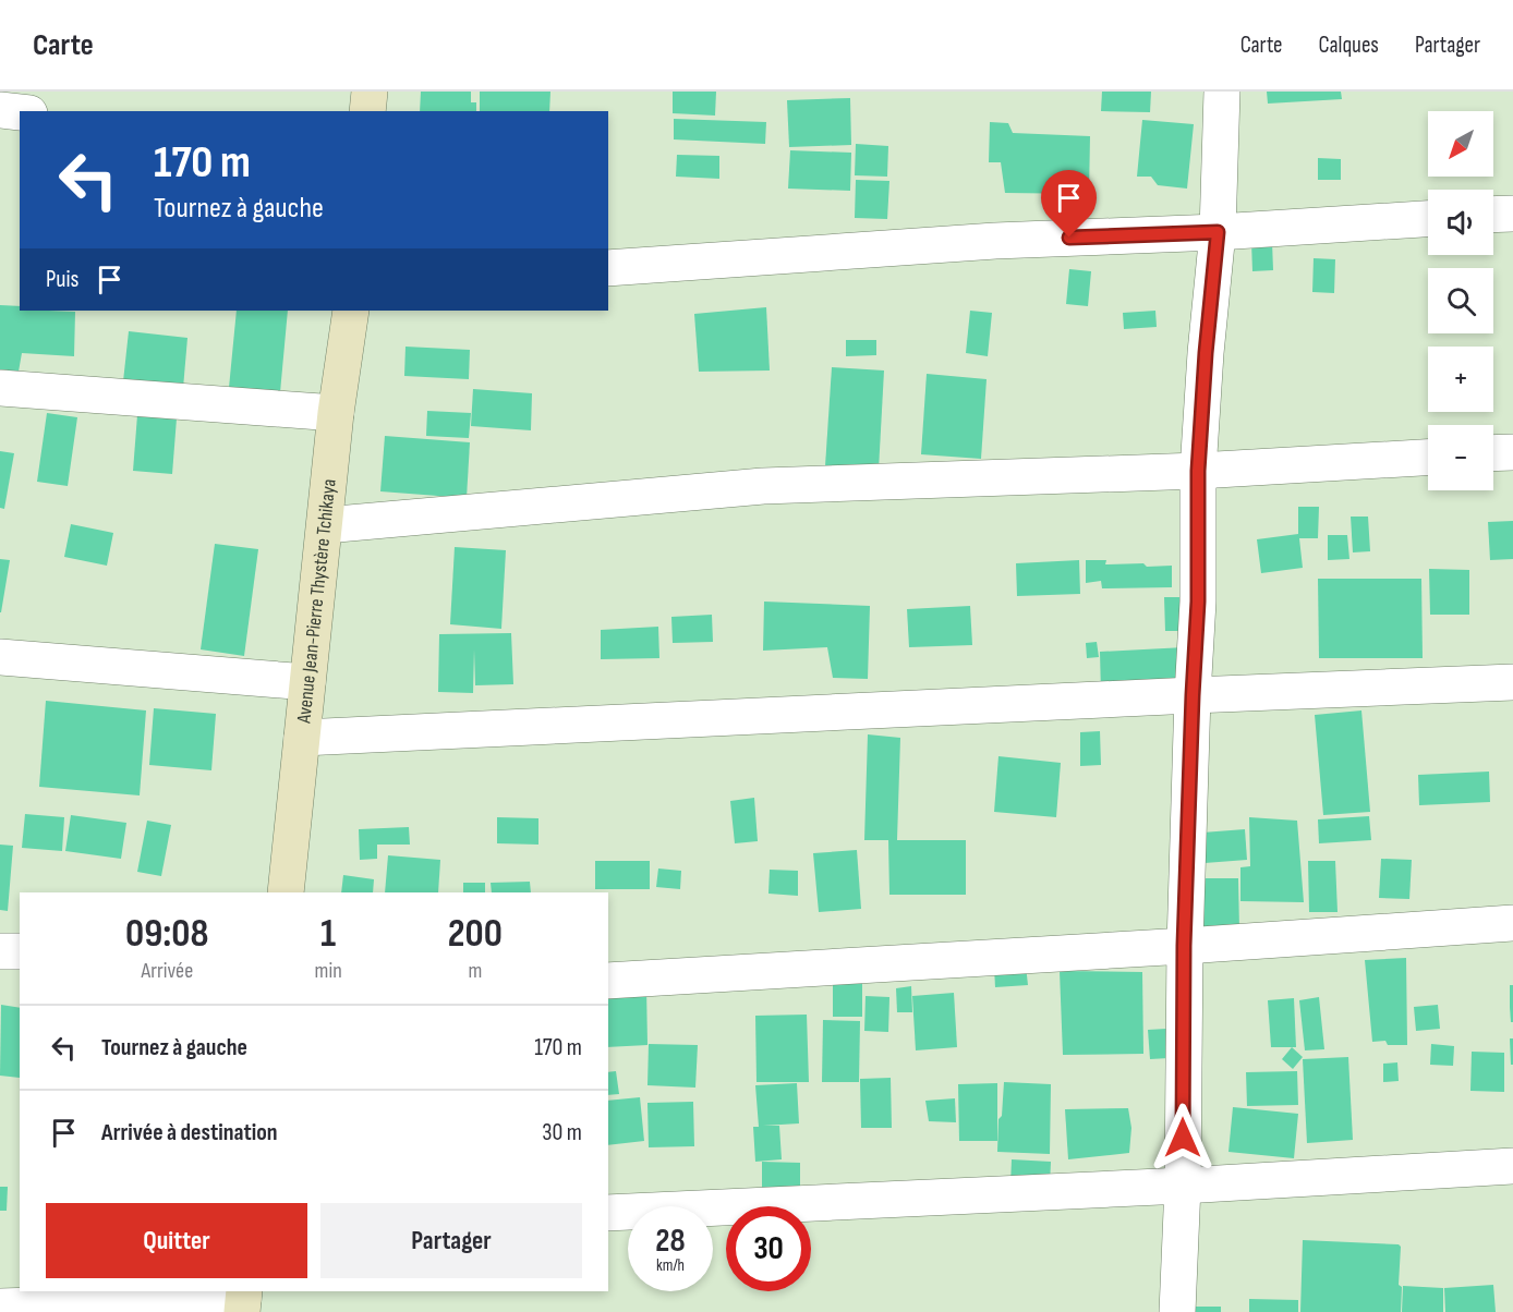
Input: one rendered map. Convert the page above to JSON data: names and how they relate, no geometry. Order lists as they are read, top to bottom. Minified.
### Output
{"streets":{"street":["Avenue Jean-Pierre Thystère Tchikaya"]},"north":"bottom left","page":{"header":"Carte","nav":["Carte","Calques","Partager"],"map_buttons":["+","−"],"turn":["170 m","Tournez à gauche"],"then":"Puis","eta":["09:08","Arrivée","1","min","200","m"],"list":[{"name":"Tournez à gauche","value":"170 m"},{"name":"Arrivée à destination","value":"30 m"}],"buttons":["Quitter","Partager"],"speed":"28 km/h","limit":"30"}}
